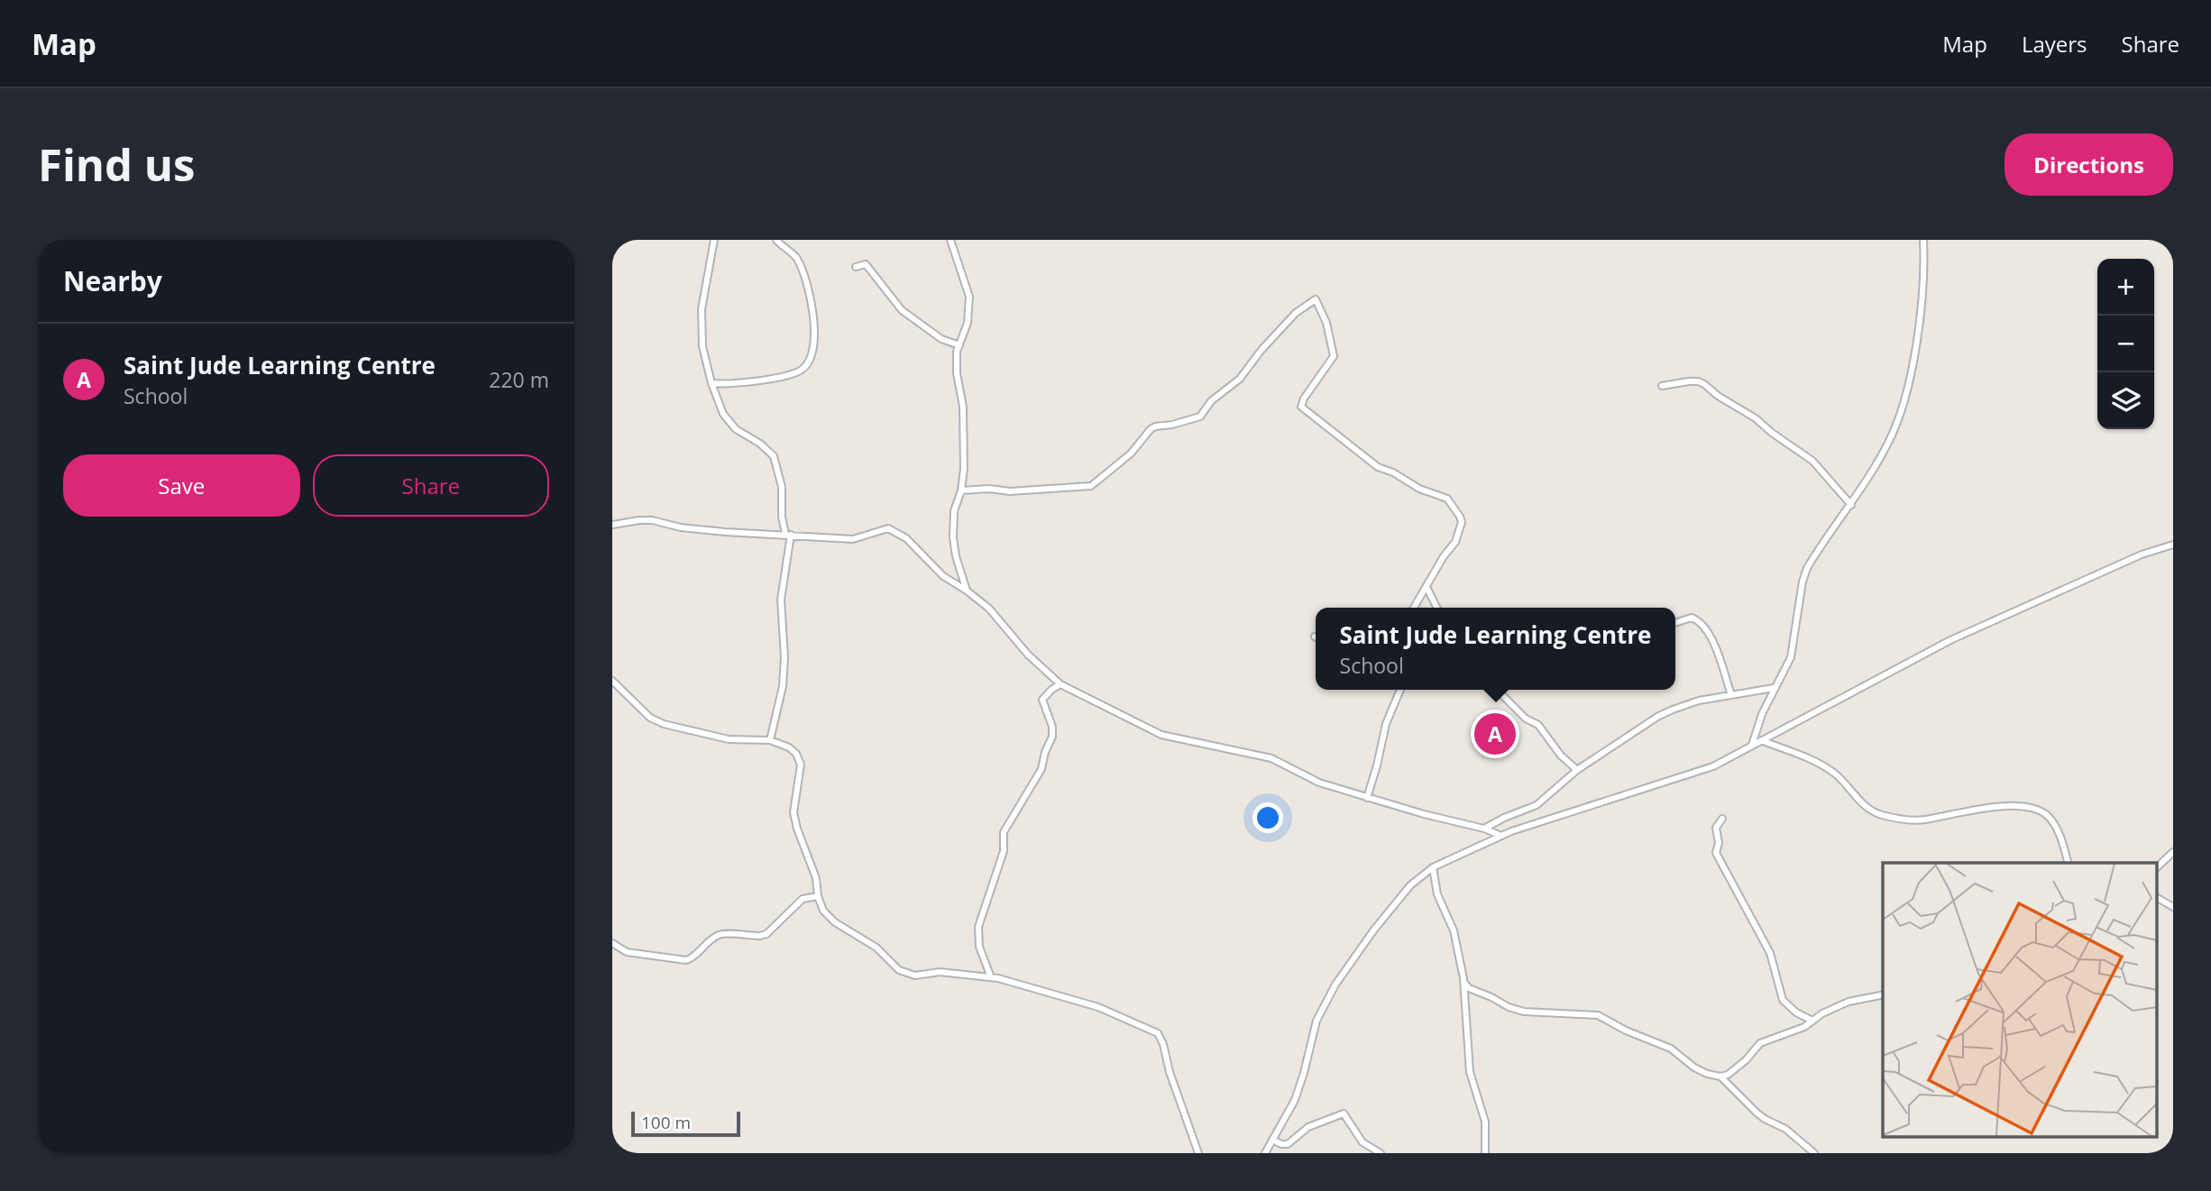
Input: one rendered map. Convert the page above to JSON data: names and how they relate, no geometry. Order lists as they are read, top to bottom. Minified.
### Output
{"scale_bar":"100 m","page":{"header":"Map","nav":["Map","Layers","Share"],"buttons":["Directions",["Save","Share"]],"title":"Find us","heading":"Nearby","map_buttons":["+","−"],"list":[{"mark":"A","name":"Saint Jude Learning Centre","note":"School","value":"220 m"}],"popup":["Saint Jude Learning Centre","School"],"pins":"A","scale":"100 m"}}
